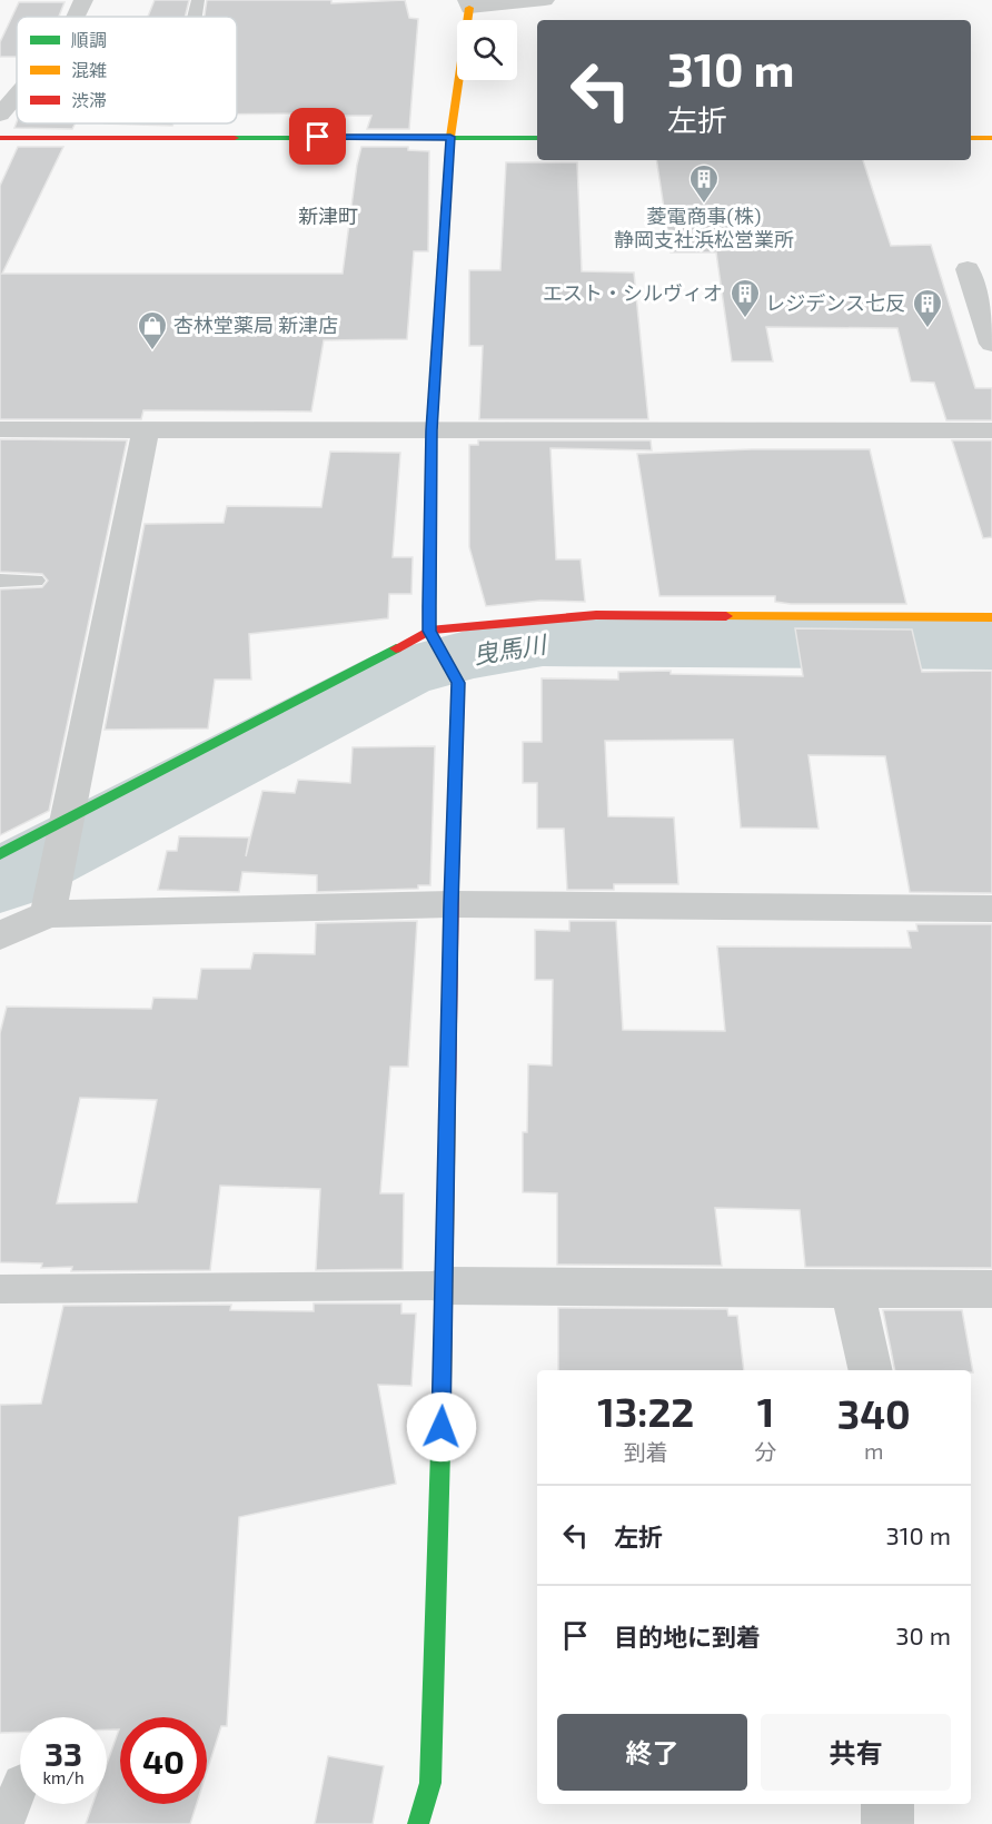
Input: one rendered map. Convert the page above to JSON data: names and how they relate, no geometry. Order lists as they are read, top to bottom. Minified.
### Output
{"districts":["新津町"],"water":["曳馬川"],"places":{"building":["菱電商事(株) 静岡支社浜松営業所","エスト・シルヴィオ","レジデンス七反"],"shop":["杏林堂薬局 新津店"]},"legend":["順調","混雑","渋滞"],"page":{"turn":["310 m","左折"],"eta":["13:22","到着","1","分","340","m"],"list":[{"name":"左折","value":"310 m"},{"name":"目的地に到着","value":"30 m"}],"buttons":["終了","共有"],"speed":"33 km/h","limit":"40"}}
